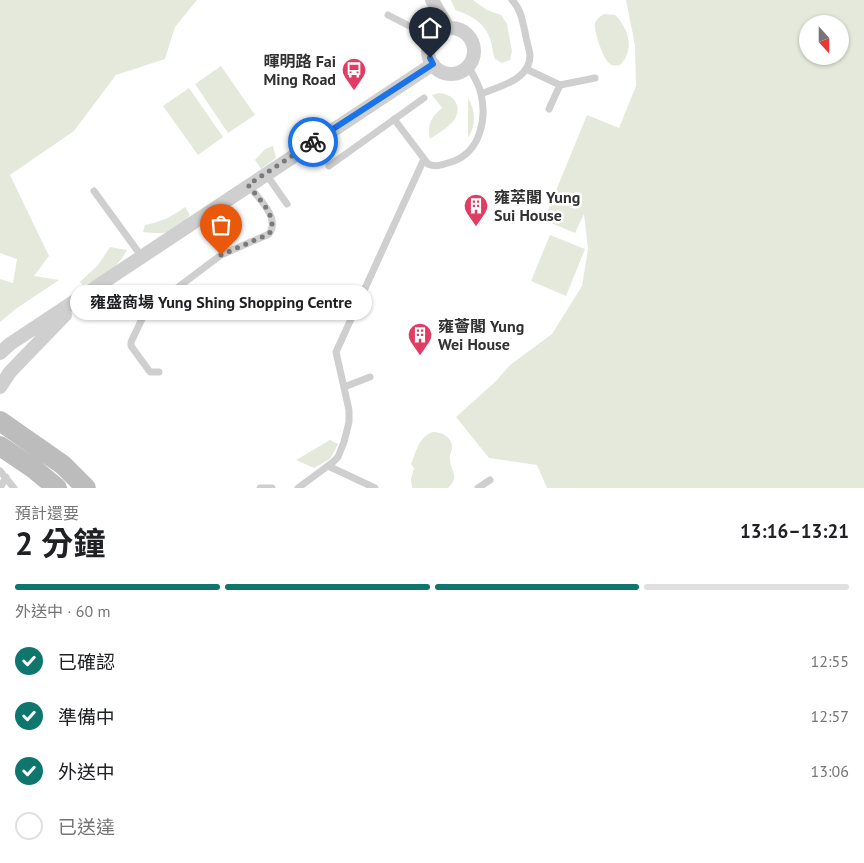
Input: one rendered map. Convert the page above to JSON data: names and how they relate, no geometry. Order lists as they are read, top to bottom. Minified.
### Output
{"places":{"bus stop":["暉明路 Fai Ming Road"],"building":["雍萃閣 Yung Sui House","雍薈閣 Yung Wei House"],"other":["雍盛商場 Yung Shing Shopping Centre"]},"north":"bottom","page":{"bubble":"雍盛商場 Yung Shing Shopping Centre","heading":["2 分鐘","預計還要","13:16–13:21"],"bar":"外送中 · 60 m","list":[["已確認","12:55"],["準備中","12:57"],["外送中","13:06"],"已送達"]}}
